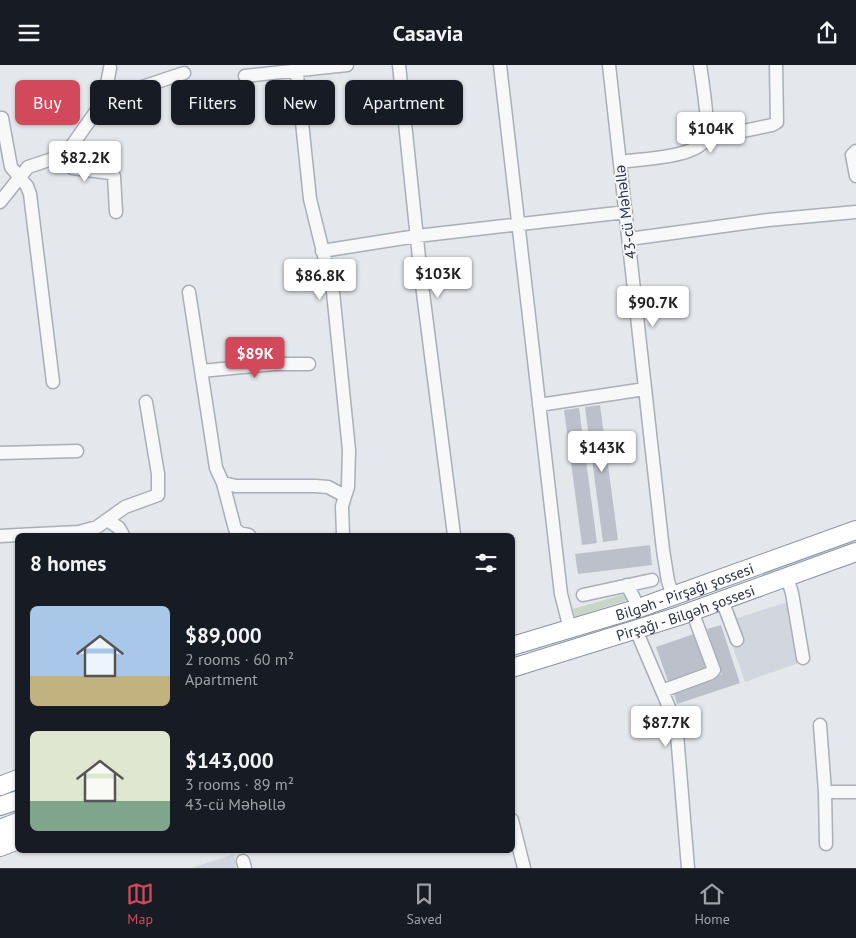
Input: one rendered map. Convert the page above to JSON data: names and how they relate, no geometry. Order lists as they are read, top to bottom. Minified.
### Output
{"streets":{"highway":["Bilgəh - Pirşağı şossesi","Pirşağı - Bilgəh şossesi"],"street":["43-cü Məhəllə"]},"crossings":[["43-cü Məhəllə","Bilgəh - Pirşağı şossesi"]],"page":{"header":"Casavia","chip":["Buy","Rent","Filters","New","Apartment"],"price":["$104K","$82.2K","$103K","$86.8K","$90.7K","$89K","$143K","$87.7K"],"heading":"8 homes","list":[{"name":"$89,000","note":"2 rooms · 60 m² · Apartment"},{"name":"$143,000","note":"3 rooms · 89 m² · 43-cü Məhəllə"}],"tabs":["Map","Saved","Home"]}}
